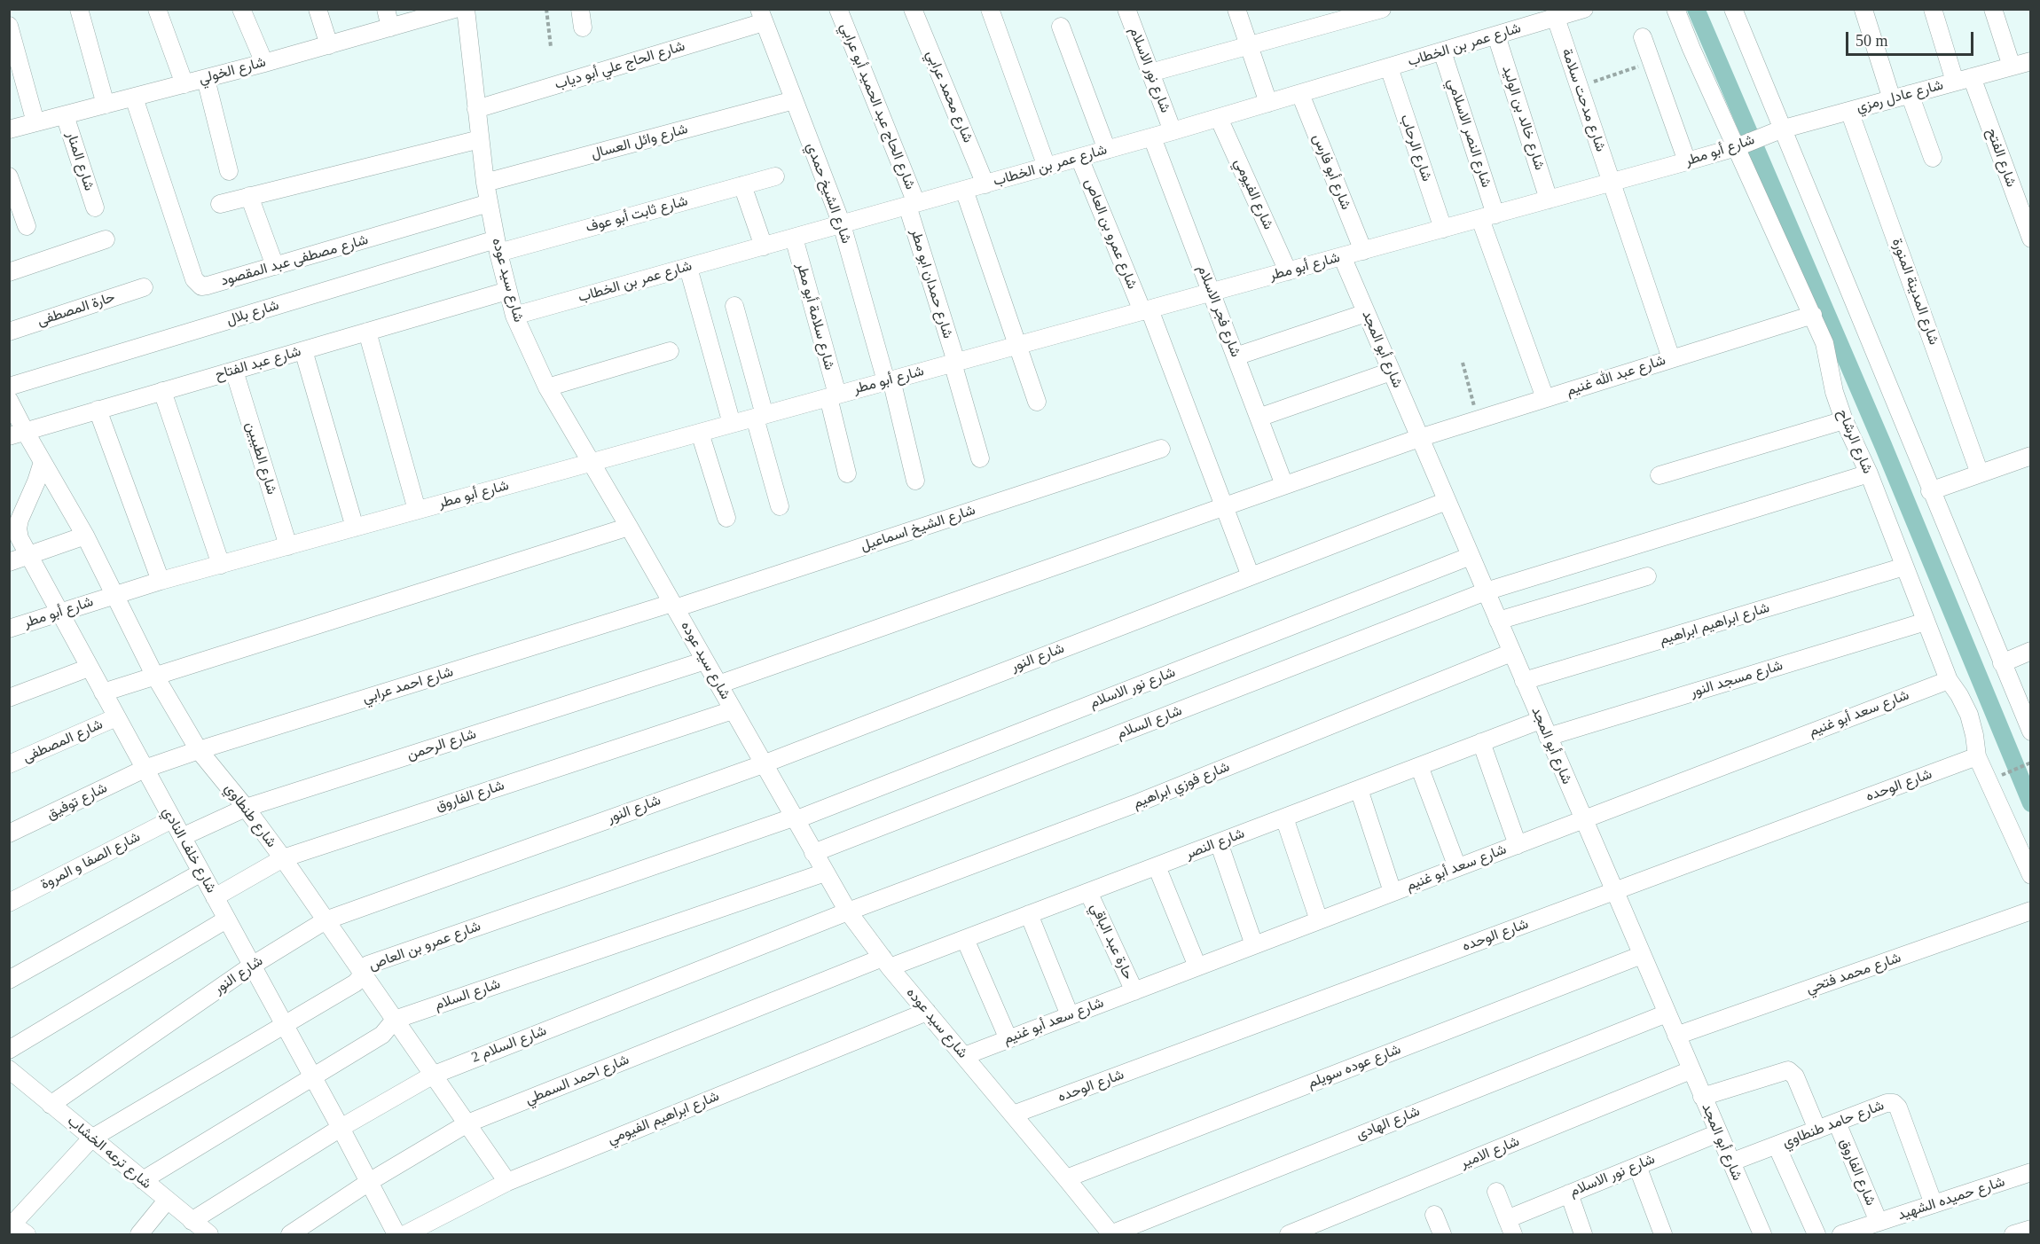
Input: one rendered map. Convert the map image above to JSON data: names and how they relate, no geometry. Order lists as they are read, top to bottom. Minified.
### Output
{"streets":{"street":["شارع عمر بن الخطاب","شارع الحاج علي أبو دياب","شارع نور الاسلام","شارع الخولي","شارع محمد عرابي","شارع عادل رمزي","شارع مدحت سلامة","شارع الحاج عبد الحميد أبو عرابي","شارع خالد بن الوليد","شارع النصر الاسلامي","شارع وائل العسال","شارع الرحاب","شارع أبو مطر","شارع الفتح","شارع المنار","شارع أبو فارس","شارع الشيخ حمدي","شارع الفيومي","شارع ثابت أبو عوف","شارع عمرو بن العاص","شارع مصطفى عبد المقصود","شارع سيد عوده","شارع حمدان ابو مطر","شارع المدينة المنورة","حارة المصطفى","شارع فجر الاسلام","شارع بلال","شارع سلامة أبو مطر","شارع أبو المجد","شارع عبد الفتاح","شارع عبد الله غنيم","شارع الرشاح","شارع الطيبين","شارع الشيخ اسماعيل","شارع ابراهيم ابراهيم","شارع النور","شارع مسجد النور","شارع احمد عرابي","شارع سعد أبو غنيم","شارع السلام","شارع المصطفى","شارع الرحمن","شارع فوزي ابراهيم","شارع الوحده","شارع الفاروق","شارع توفيق","شارع طنطاوي","شارع النصر","شارع خلف النادي","شارع الصفا و المروة","حارة عبد الباقي","شارع محمد فتحي","شارع السلام 2","شارع عوده سويلم","شارع احمد السمطي","شارع ابراهيم الفيومي","شارع الهادى","شارع حامد طنطاوي","شارع ترعه الخشاب","شارع الامير","شارع حميده الشهيد"]},"crossings":[["شارع عمر بن الخطاب","شارع نور الاسلام"],["شارع عمر بن الخطاب","شارع محمد عرابي"],["شارع عمر بن الخطاب","شارع مدحت سلامة"],["شارع عمر بن الخطاب","شارع الحاج عبد الحميد أبو عرابي"],["شارع عمر بن الخطاب","شارع خالد بن الوليد"],["شارع عمر بن الخطاب","شارع النصر الاسلامي"],["شارع عمر بن الخطاب","شارع الرحاب"],["شارع عمر بن الخطاب","شارع أبو فارس"],["شارع عمر بن الخطاب","شارع الشيخ حمدي"],["شارع عمر بن الخطاب","شارع الفيومي"],["شارع عمر بن الخطاب","شارع عمرو بن العاص"],["شارع عمر بن الخطاب","شارع سيد عوده"],["شارع عمر بن الخطاب","شارع حمدان ابو مطر"],["شارع عمر بن الخطاب","شارع فجر الاسلام"],["شارع عمر بن الخطاب","شارع سلامة أبو مطر"],["شارع الحاج علي أبو دياب","شارع الشيخ حمدي"],["شارع الحاج علي أبو دياب","شارع سيد عوده"],["شارع نور الاسلام","شارع عمرو بن العاص"],["شارع نور الاسلام","شارع سيد عوده"],["شارع نور الاسلام","شارع أبو المجد"],["شارع الخولي","شارع المنار"],["شارع الخولي","شارع مصطفى عبد المقصود"],["شارع عادل رمزي","شارع أبو مطر"],["شارع عادل رمزي","شارع الفتح"],["شارع عادل رمزي","شارع المدينة المنورة"],["شارع مدحت سلامة","شارع أبو مطر"],["شارع مدحت سلامة","شارع عبد الله غنيم"],["شارع الحاج عبد الحميد أبو عرابي","شارع حمدان ابو مطر"],["شارع خالد بن الوليد","شارع أبو مطر"],["شارع النصر الاسلامي","شارع أبو مطر"],["شارع النصر الاسلامي","شارع عبد الله غنيم"],["شارع وائل العسال","شارع الشيخ حمدي"],["شارع وائل العسال","شارع سيد عوده"],["شارع الرحاب","شارع أبو مطر"],["شارع أبو مطر","شارع أبو فارس"],["شارع أبو مطر","شارع الشيخ حمدي"],["شارع أبو مطر","شارع الفيومي"],["شارع أبو مطر","شارع عمرو بن العاص"],["شارع أبو مطر","شارع سيد عوده"],["شارع أبو مطر","شارع حمدان ابو مطر"],["شارع أبو مطر","شارع فجر الاسلام"],["شارع أبو مطر","شارع سلامة أبو مطر"],["شارع أبو مطر","شارع أبو المجد"],["شارع أبو مطر","شارع الرشاح"],["شارع أبو مطر","شارع الطيبين"],["شارع أبو مطر","شارع طنطاوي"],["شارع أبو مطر","شارع خلف النادي"],["شارع ثابت أبو عوف","شارع سيد عوده"],["شارع ثابت أبو عوف","شارع بلال"],["شارع عمرو بن العاص","شارع سيد عوده"],["شارع عمرو بن العاص","شارع طنطاوي"],["شارع عمرو بن العاص","شارع خلف النادي"],["شارع عمرو بن العاص","شارع ترعه الخشاب"],["شارع مصطفى عبد المقصود","شارع سيد عوده"],["شارع سيد عوده","شارع بلال"],["شارع سيد عوده","شارع عبد الفتاح"],["شارع سيد عوده","شارع عبد الله غنيم"],["شارع سيد عوده","شارع الشيخ اسماعيل"],["شارع سيد عوده","شارع النور"],["شارع سيد عوده","شارع احمد عرابي"],["شارع سيد عوده","شارع سعد أبو غنيم"],["شارع سيد عوده","شارع السلام"],["شارع سيد عوده","شارع الرحمن"],["شارع سيد عوده","شارع فوزي ابراهيم"],["شارع سيد عوده","شارع الوحده"],["شارع سيد عوده","شارع الفاروق"],["شارع سيد عوده","شارع النصر"],["شارع سيد عوده","شارع السلام 2"],["شارع سيد عوده","شارع عوده سويلم"],["شارع سيد عوده","شارع احمد السمطي"],["شارع سيد عوده","شارع ابراهيم الفيومي"],["شارع سيد عوده","شارع الهادى"],["شارع فجر الاسلام","شارع عبد الله غنيم"],["شارع أبو المجد","شارع عبد الله غنيم"],["شارع أبو المجد","شارع ابراهيم ابراهيم"],["شارع أبو المجد","شارع النور"],["شارع أبو المجد","شارع مسجد النور"],["شارع أبو المجد","شارع سعد أبو غنيم"],["شارع أبو المجد","شارع السلام"],["شارع أبو المجد","شارع فوزي ابراهيم"],["شارع أبو المجد","شارع الوحده"],["شارع أبو المجد","شارع النصر"],["شارع أبو المجد","شارع محمد فتحي"],["شارع أبو المجد","شارع عوده سويلم"],["شارع أبو المجد","شارع الهادى"],["شارع أبو المجد","شارع حامد طنطاوي"],["شارع أبو المجد","شارع الامير"],["شارع عبد الفتاح","شارع الطيبين"],["شارع عبد الفتاح","شارع طنطاوي"],["شارع عبد الله غنيم","شارع الرشاح"],["شارع الرشاح","شارع ابراهيم ابراهيم"],["شارع الرشاح","شارع مسجد النور"],["شارع الرشاح","شارع سعد أبو غنيم"],["شارع الرشاح","شارع السلام"],["شارع الرشاح","شارع الوحده"],["شارع الشيخ اسماعيل","شارع احمد عرابي"],["شارع النور","شارع طنطاوي"],["شارع النور","شارع خلف النادي"],["شارع النور","شارع ترعه الخشاب"],["شارع احمد عرابي","شارع توفيق"],["شارع احمد عرابي","شارع طنطاوي"],["شارع احمد عرابي","شارع خلف النادي"],["شارع سعد أبو غنيم","حارة عبد الباقي"],["شارع السلام","شارع طنطاوي"],["شارع السلام","شارع خلف النادي"],["شارع السلام","شارع ترعه الخشاب"],["شارع المصطفى","شارع خلف النادي"],["شارع الرحمن","شارع طنطاوي"],["شارع الرحمن","شارع خلف النادي"],["شارع فوزي ابراهيم","شارع السلام 2"],["شارع الفاروق","شارع طنطاوي"],["شارع الفاروق","شارع خلف النادي"],["شارع الفاروق","شارع حامد طنطاوي"],["شارع الفاروق","شارع حميده الشهيد"],["شارع توفيق","شارع خلف النادي"],["شارع طنطاوي","شارع خلف النادي"],["شارع طنطاوي","شارع السلام 2"],["شارع طنطاوي","شارع احمد السمطي"],["شارع طنطاوي","شارع ابراهيم الفيومي"],["شارع النصر","حارة عبد الباقي"],["شارع النصر","شارع احمد السمطي"],["شارع خلف النادي","شارع الصفا و المروة"],["شارع خلف النادي","شارع السلام 2"],["شارع خلف النادي","شارع احمد السمطي"],["شارع السلام 2","شارع ترعه الخشاب"],["شارع حامد طنطاوي","شارع حميده الشهيد"]],"scale_bar":"50 m"}
